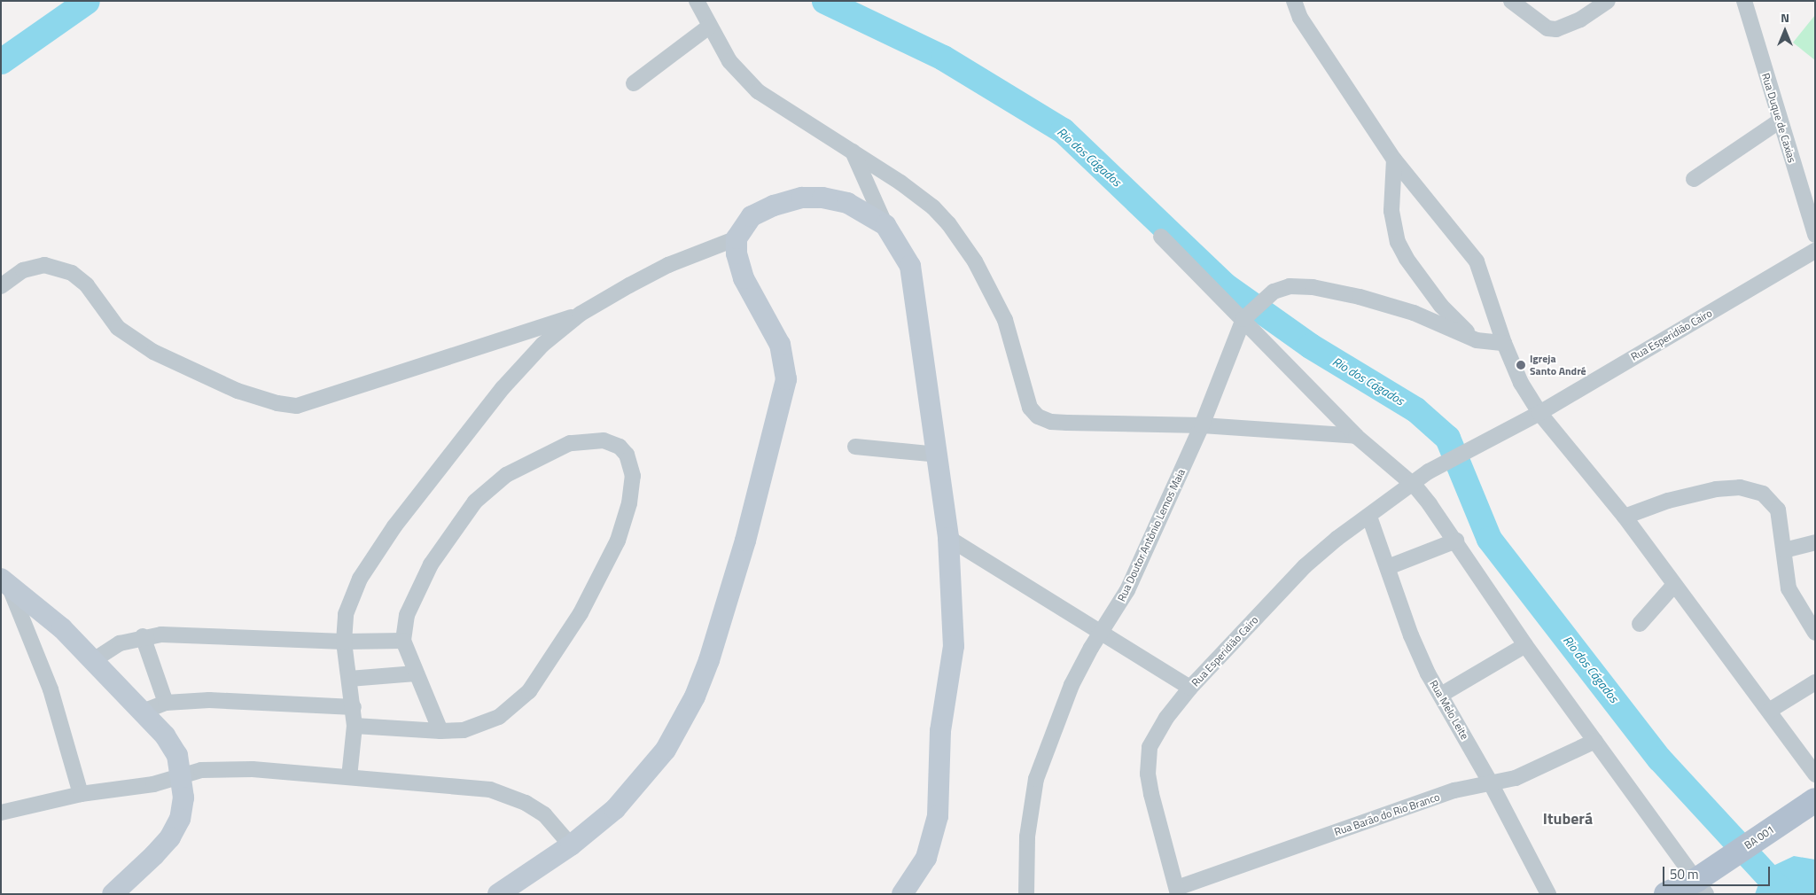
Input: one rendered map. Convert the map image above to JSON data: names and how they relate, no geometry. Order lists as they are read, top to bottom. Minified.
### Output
{"streets":{"main road":["BA 001"],"street":["Rua Duque de Caxias","Rua Esperidião Cairo","Rua Doutor Antônio Lemos Maia","Rua Melo Leite","Rua Barão do Rio Branco"]},"crossings":[["Rua Esperidião Cairo","Rua Melo Leite"],["Rua Esperidião Cairo","Rua Barão do Rio Branco"],["Rua Melo Leite","Rua Barão do Rio Branco"]],"districts":["Ituberá"],"water":["Rio dos Cágados"],"places":["Igreja Santo André"],"scale_bar":"50 m","north":"top"}
